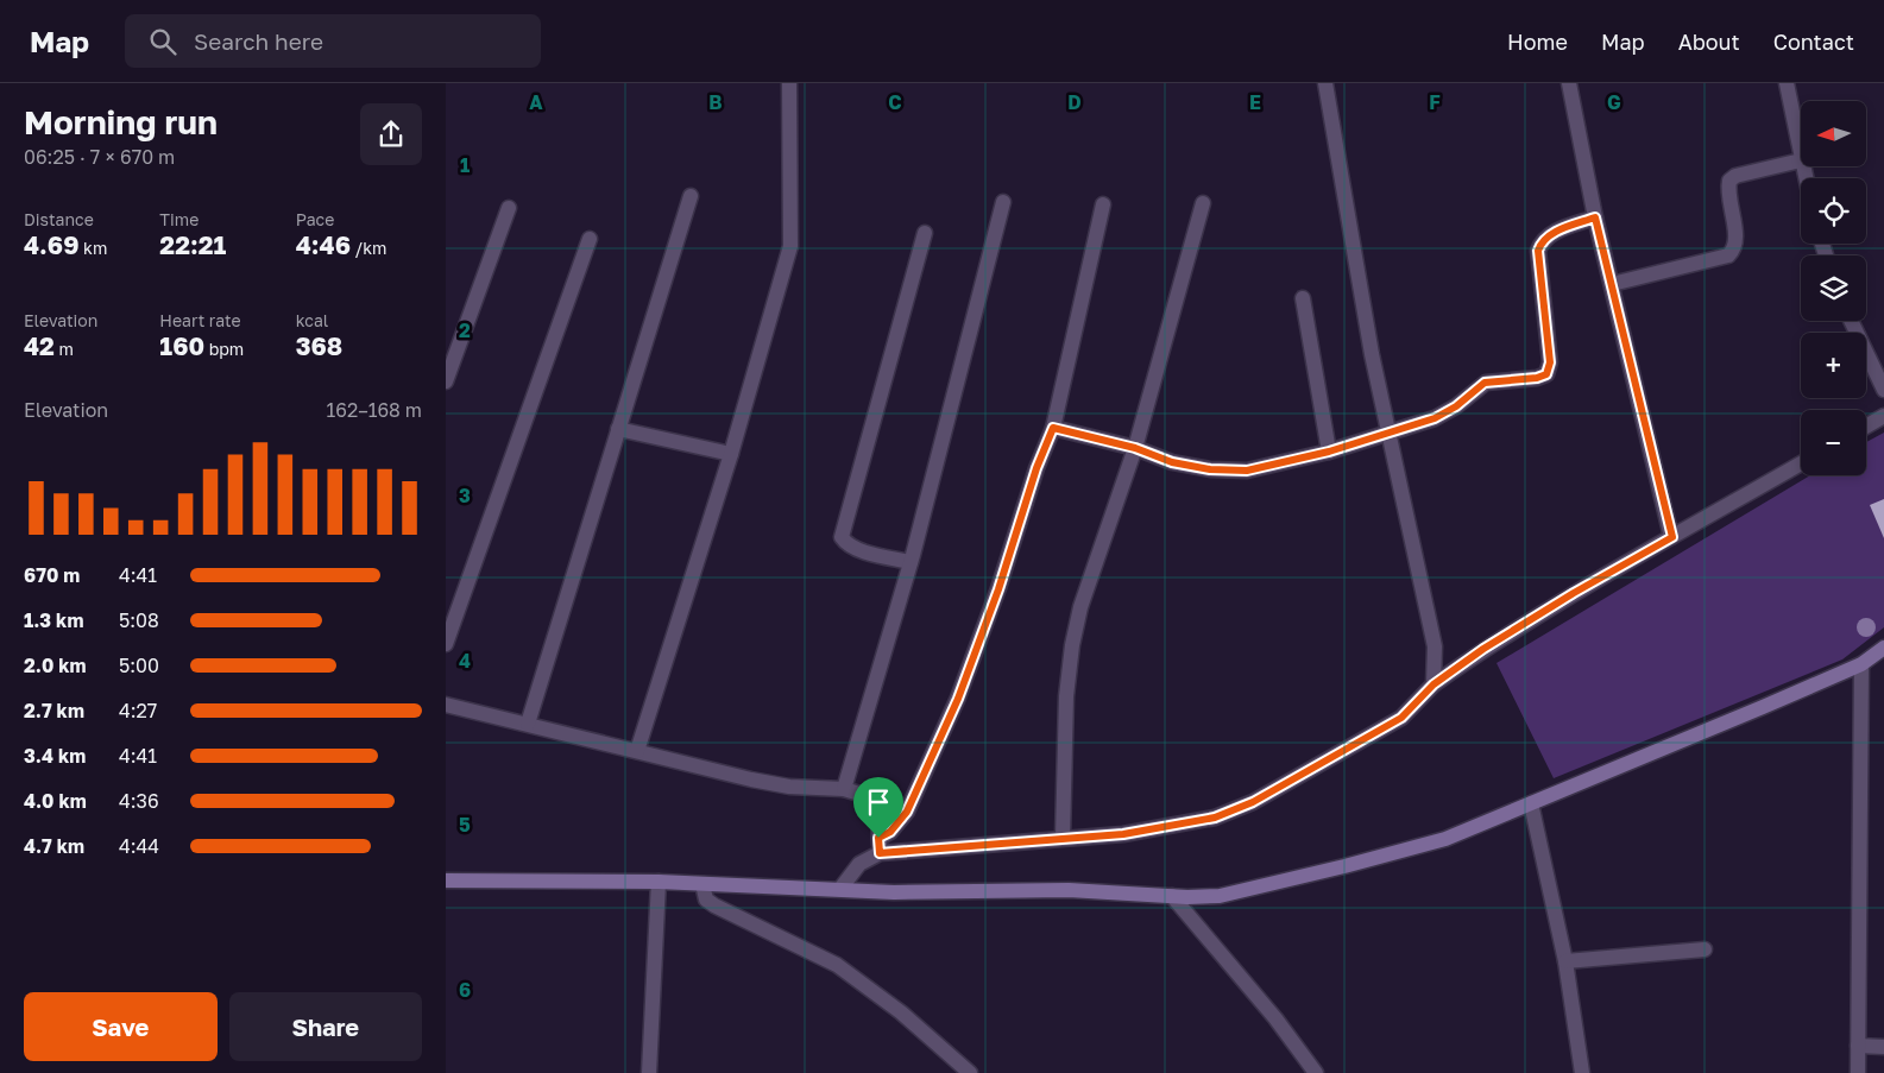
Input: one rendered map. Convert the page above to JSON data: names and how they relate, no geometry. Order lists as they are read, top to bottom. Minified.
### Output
{"north":"left","page":{"header":"Map","search":"Search here","nav":["Home","Map","About","Contact"],"heading":["Morning run","06:25 · 7 × 670 m"],"map_buttons":["+","−"],"stats":[["Distance","4.69 km"],["Time","22:21"],["Pace","4:46 /km"],["Elevation","42 m"],["Heart rate","160 bpm"],["kcal","368"]],"chart":["Elevation","162–168 m"],"list":[{"name":"670 m","note":"4:41"},{"name":"1.3 km","note":"5:08"},{"name":"2.0 km","note":"5:00"},{"name":"2.7 km","note":"4:27"},{"name":"3.4 km","note":"4:41"},{"name":"4.0 km","note":"4:36"},{"name":"4.7 km","note":"4:44"}],"buttons":["Save","Share"]},"grid":{"columns":["A","B","C","D","E","F","G"],"rows":["1","2","3","4","5","6"]}}
